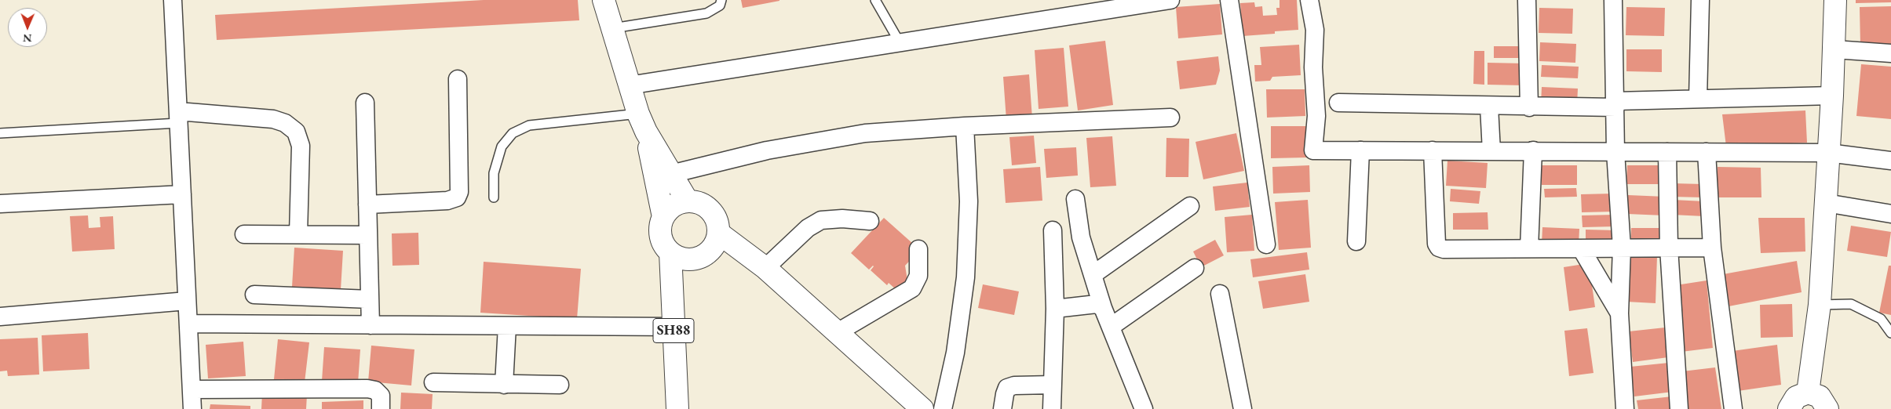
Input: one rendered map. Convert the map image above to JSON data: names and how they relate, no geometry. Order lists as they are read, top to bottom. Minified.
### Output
{"streets":{"main road":["SH88"]},"north":"bottom"}
